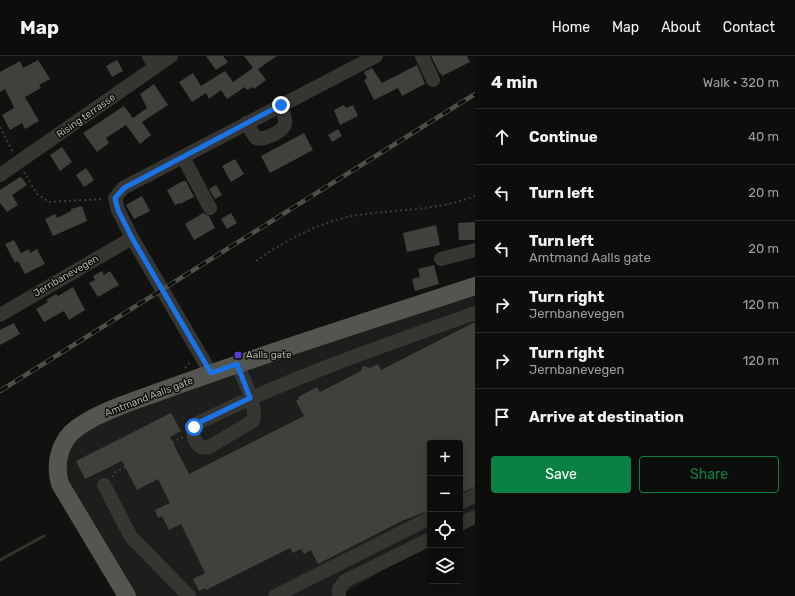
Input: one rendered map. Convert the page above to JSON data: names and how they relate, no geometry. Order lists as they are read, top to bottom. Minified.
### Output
{"streets":{"main road":["Amtmand Aalls gate"],"street":["Rising terrasse","Jernbanevegen"]},"places":{"transit":["Aalls gate"]},"page":{"header":"Map","nav":["Home","Map","About","Contact"],"heading":["4 min","Walk · 320 m"],"list":[["Continue","40 m"],["Turn left","20 m"],["Turn left","Amtmand Aalls gate","20 m"],["Turn right","Jernbanevegen","120 m"],["Turn right","Jernbanevegen","120 m"],"Arrive at destination"],"map_buttons":["+","−"],"buttons":["Save","Share"]}}
